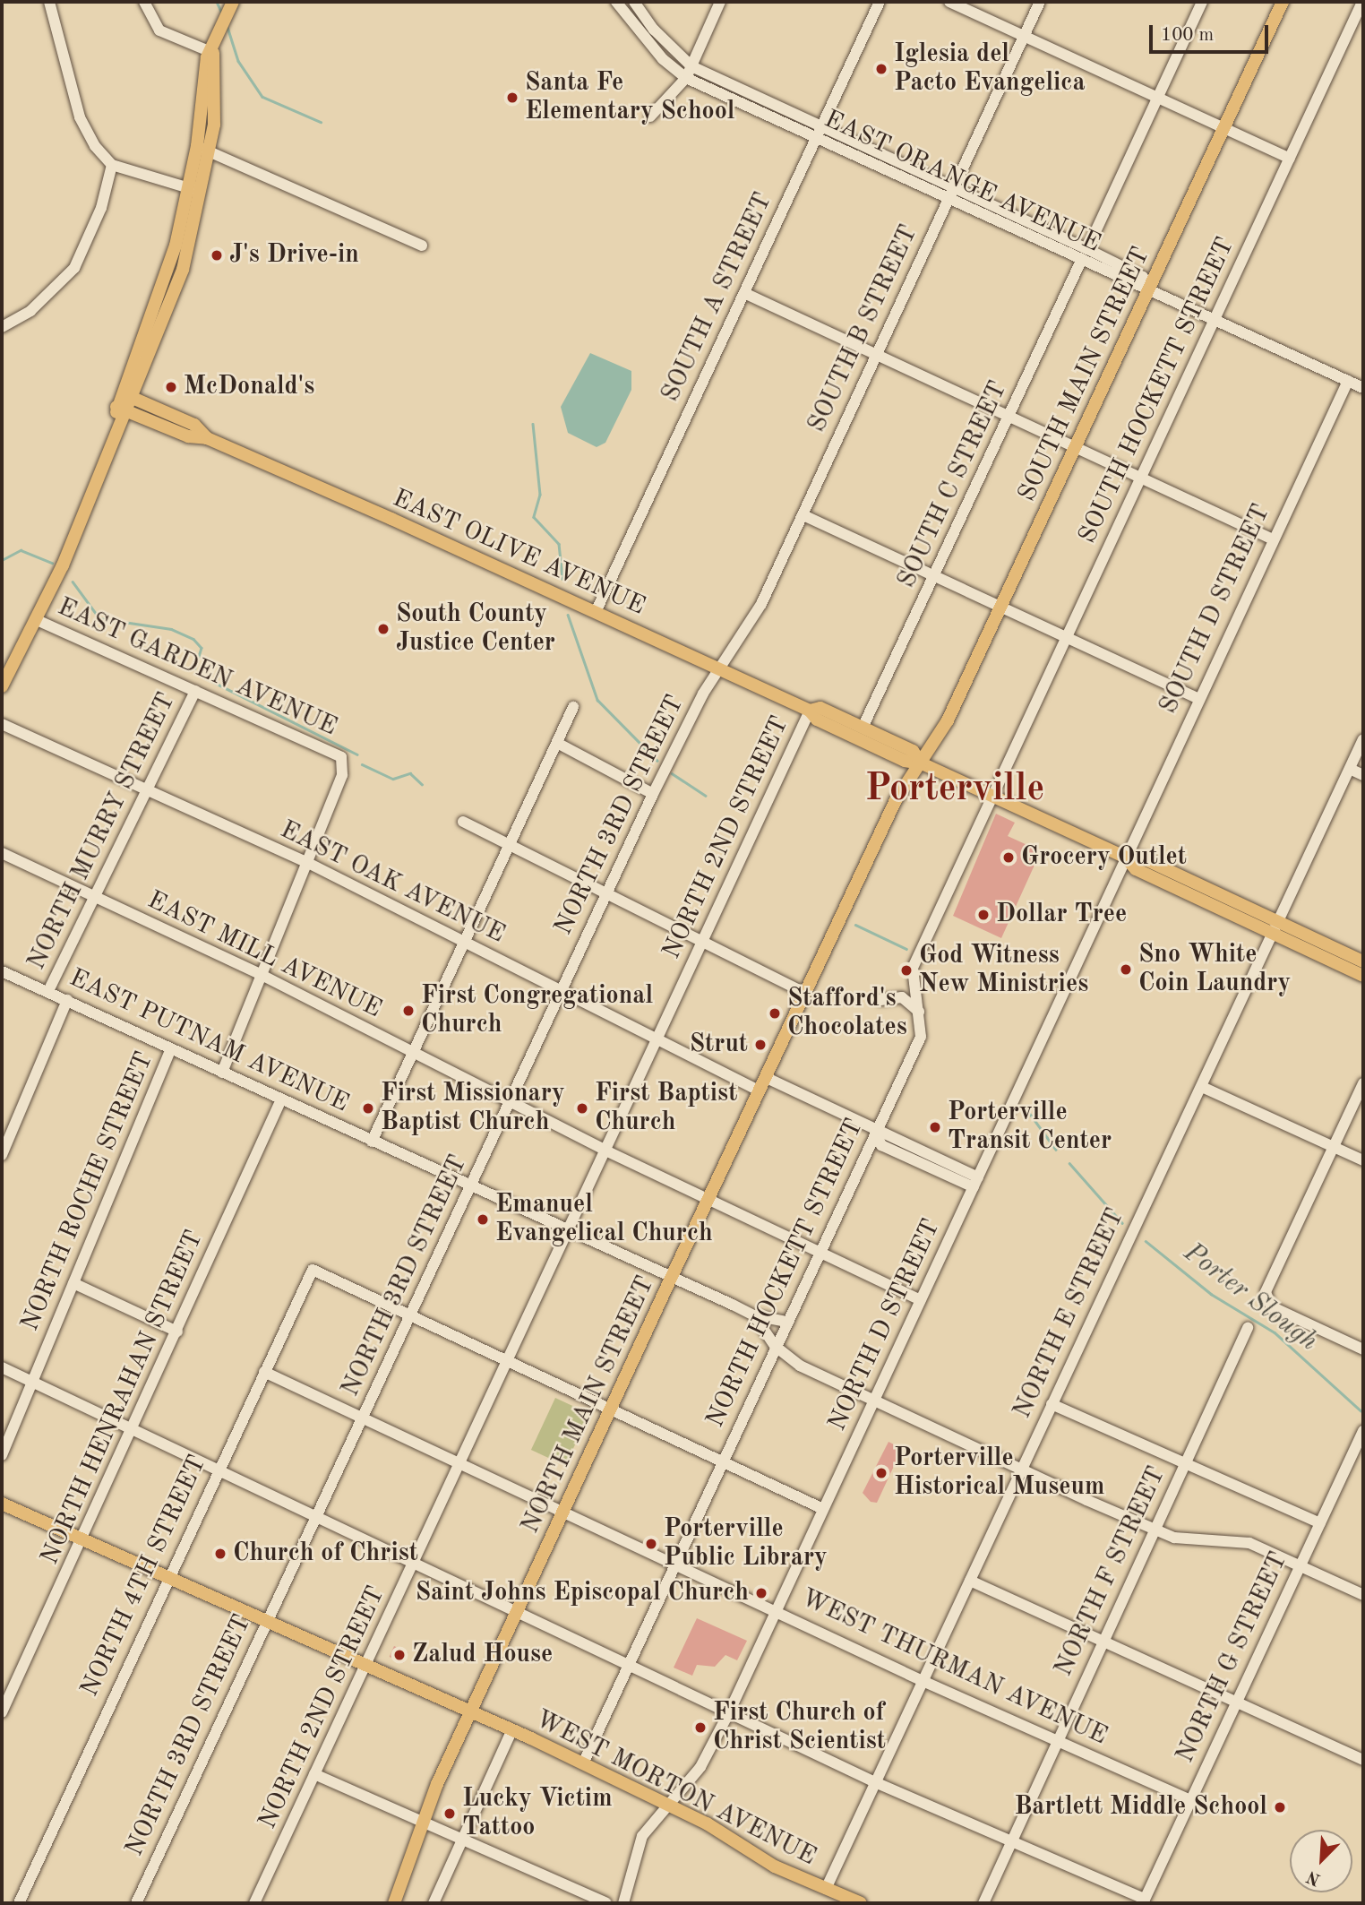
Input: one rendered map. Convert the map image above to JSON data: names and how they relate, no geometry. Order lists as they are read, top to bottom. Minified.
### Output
{"streets":{"main road":["SOUTH MAIN STREET","EAST OLIVE AVENUE","NORTH MAIN STREET","WEST MORTON AVENUE"],"street":["EAST ORANGE AVENUE","SOUTH A STREET","SOUTH B STREET","SOUTH HOCKETT STREET","SOUTH C STREET","SOUTH D STREET","EAST GARDEN AVENUE","NORTH 3RD STREET","NORTH MURRY STREET","NORTH 2ND STREET","EAST OAK AVENUE","EAST MILL AVENUE","EAST PUTNAM AVENUE","NORTH ROCHE STREET","NORTH HOCKETT STREET","NORTH E STREET","NORTH D STREET","NORTH HENRAHAN STREET","NORTH F STREET","NORTH 4TH STREET","NORTH G STREET","WEST THURMAN AVENUE"]},"crossings":[["EAST ORANGE AVENUE","SOUTH A STREET"],["EAST ORANGE AVENUE","SOUTH B STREET"],["EAST ORANGE AVENUE","SOUTH MAIN STREET"],["EAST ORANGE AVENUE","SOUTH C STREET"],["SOUTH A STREET","EAST OLIVE AVENUE"],["SOUTH B STREET","EAST OLIVE AVENUE"],["SOUTH B STREET","NORTH 3RD STREET"],["SOUTH MAIN STREET","EAST OLIVE AVENUE"],["SOUTH MAIN STREET","NORTH MAIN STREET"],["SOUTH HOCKETT STREET","NORTH HOCKETT STREET"],["SOUTH C STREET","EAST OLIVE AVENUE"],["EAST OLIVE AVENUE","NORTH 3RD STREET"],["EAST OLIVE AVENUE","NORTH 2ND STREET"],["EAST OLIVE AVENUE","NORTH MAIN STREET"],["SOUTH D STREET","NORTH D STREET"],["EAST GARDEN AVENUE","NORTH MURRY STREET"],["EAST GARDEN AVENUE","EAST OAK AVENUE"],["NORTH 3RD STREET","EAST OAK AVENUE"],["NORTH 3RD STREET","EAST MILL AVENUE"],["NORTH 3RD STREET","EAST PUTNAM AVENUE"],["NORTH 3RD STREET","NORTH 4TH STREET"],["NORTH 3RD STREET","WEST THURMAN AVENUE"],["NORTH 3RD STREET","WEST MORTON AVENUE"],["NORTH MURRY STREET","EAST OAK AVENUE"],["NORTH MURRY STREET","EAST MILL AVENUE"],["NORTH MURRY STREET","EAST PUTNAM AVENUE"],["NORTH 2ND STREET","EAST OAK AVENUE"],["NORTH 2ND STREET","EAST MILL AVENUE"],["NORTH 2ND STREET","EAST PUTNAM AVENUE"],["NORTH 2ND STREET","WEST THURMAN AVENUE"],["NORTH 2ND STREET","WEST MORTON AVENUE"],["EAST OAK AVENUE","NORTH MAIN STREET"],["EAST MILL AVENUE","NORTH HOCKETT STREET"],["EAST MILL AVENUE","NORTH D STREET"],["EAST MILL AVENUE","NORTH MAIN STREET"],["EAST PUTNAM AVENUE","NORTH ROCHE STREET"],["EAST PUTNAM AVENUE","NORTH HENRAHAN STREET"],["EAST PUTNAM AVENUE","NORTH MAIN STREET"],["NORTH HOCKETT STREET","WEST THURMAN AVENUE"],["NORTH HOCKETT STREET","WEST MORTON AVENUE"],["NORTH E STREET","WEST THURMAN AVENUE"],["NORTH E STREET","WEST MORTON AVENUE"],["NORTH D STREET","WEST THURMAN AVENUE"],["NORTH D STREET","WEST MORTON AVENUE"],["NORTH HENRAHAN STREET","WEST MORTON AVENUE"],["NORTH MAIN STREET","WEST THURMAN AVENUE"],["NORTH MAIN STREET","WEST MORTON AVENUE"],["NORTH F STREET","WEST THURMAN AVENUE"],["NORTH 4TH STREET","WEST THURMAN AVENUE"],["NORTH 4TH STREET","WEST MORTON AVENUE"],["NORTH G STREET","WEST THURMAN AVENUE"]],"districts":["Porterville"],"water":["Porter Slough"],"places":["Iglesia del Pacto Evangelica","Santa Fe Elementary School","J's Drive-in","McDonald's","South County Justice Center","Grocery Outlet","Dollar Tree","Sno White Coin Laundry","God Witness New Ministries","First Congregational Church","Stafford's Chocolates","Strut","First Missionary Baptist Church","First Baptist Church","Porterville Transit Center","Emanuel Evangelical Church","Porterville Historical Museum","Porterville Public Library","Church of Christ","Saint Johns Episcopal Church","Zalud House","First Church of Christ Scientist","Bartlett Middle School","Lucky Victim Tattoo"],"scale_bar":"100 m","north":"bottom left"}
